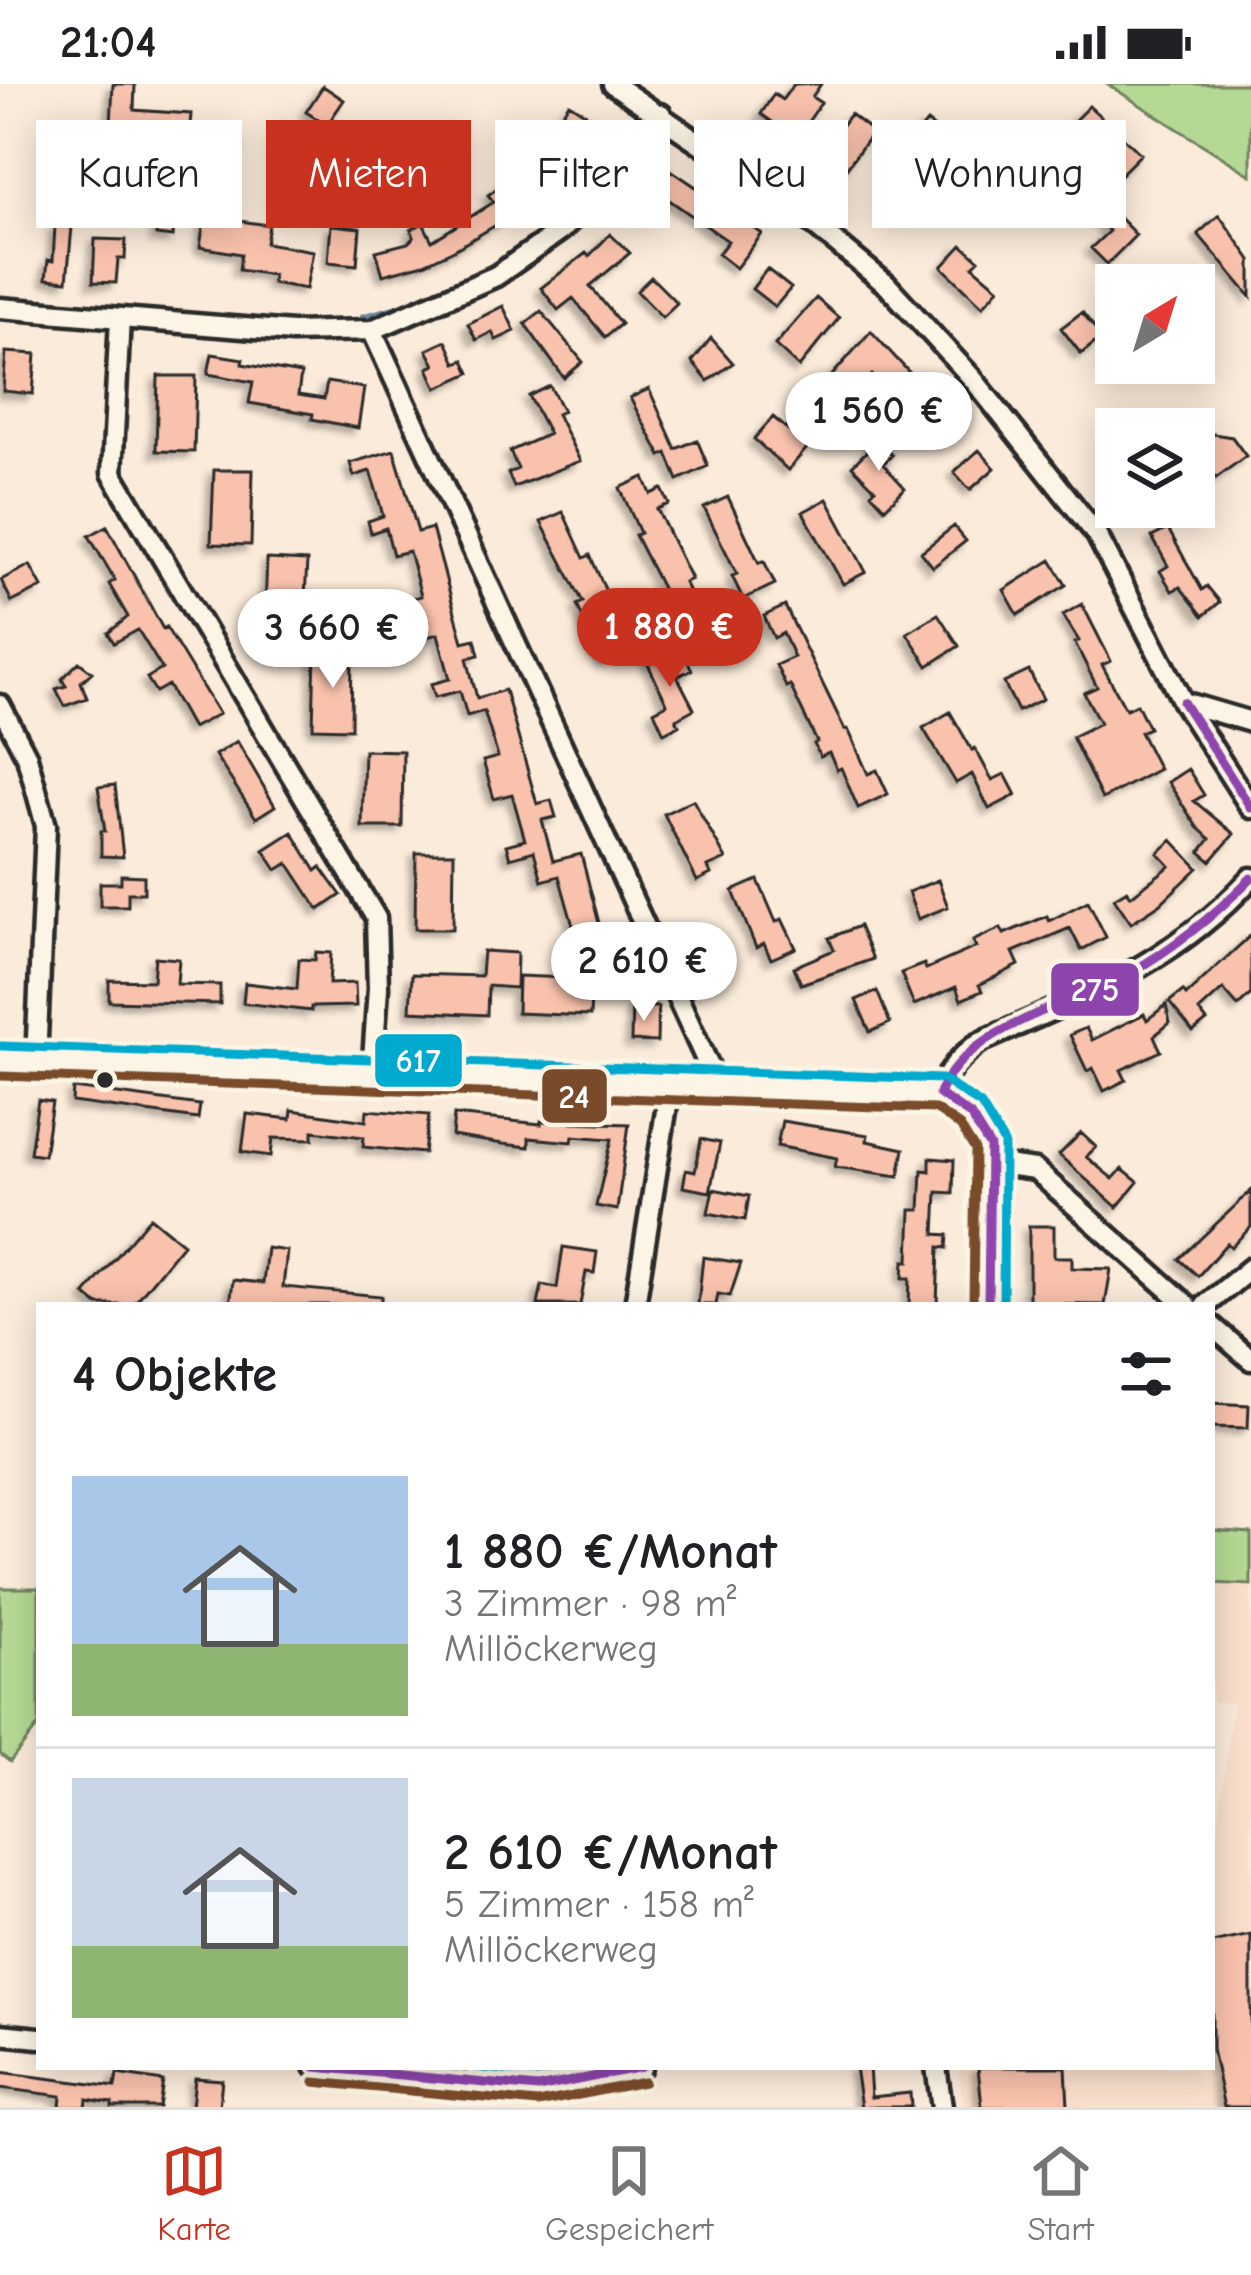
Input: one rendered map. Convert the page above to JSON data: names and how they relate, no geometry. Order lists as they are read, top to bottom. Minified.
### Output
{"lines":["transit line 275","transit line 617","transit line 24"],"north":"top right","page":{"status":"21:04","chip":["Kaufen","Mieten","Filter","Neu","Wohnung"],"price":["1 560 €","1 880 €","3 660 €","2 610 €"],"heading":"4 Objekte","list":[{"name":"1 880 €/Monat","note":"3 Zimmer · 98 m² · Millöckerweg"},{"name":"2 610 €/Monat","note":"5 Zimmer · 158 m² · Millöckerweg"}],"tabs":["Karte","Gespeichert","Start"]}}
